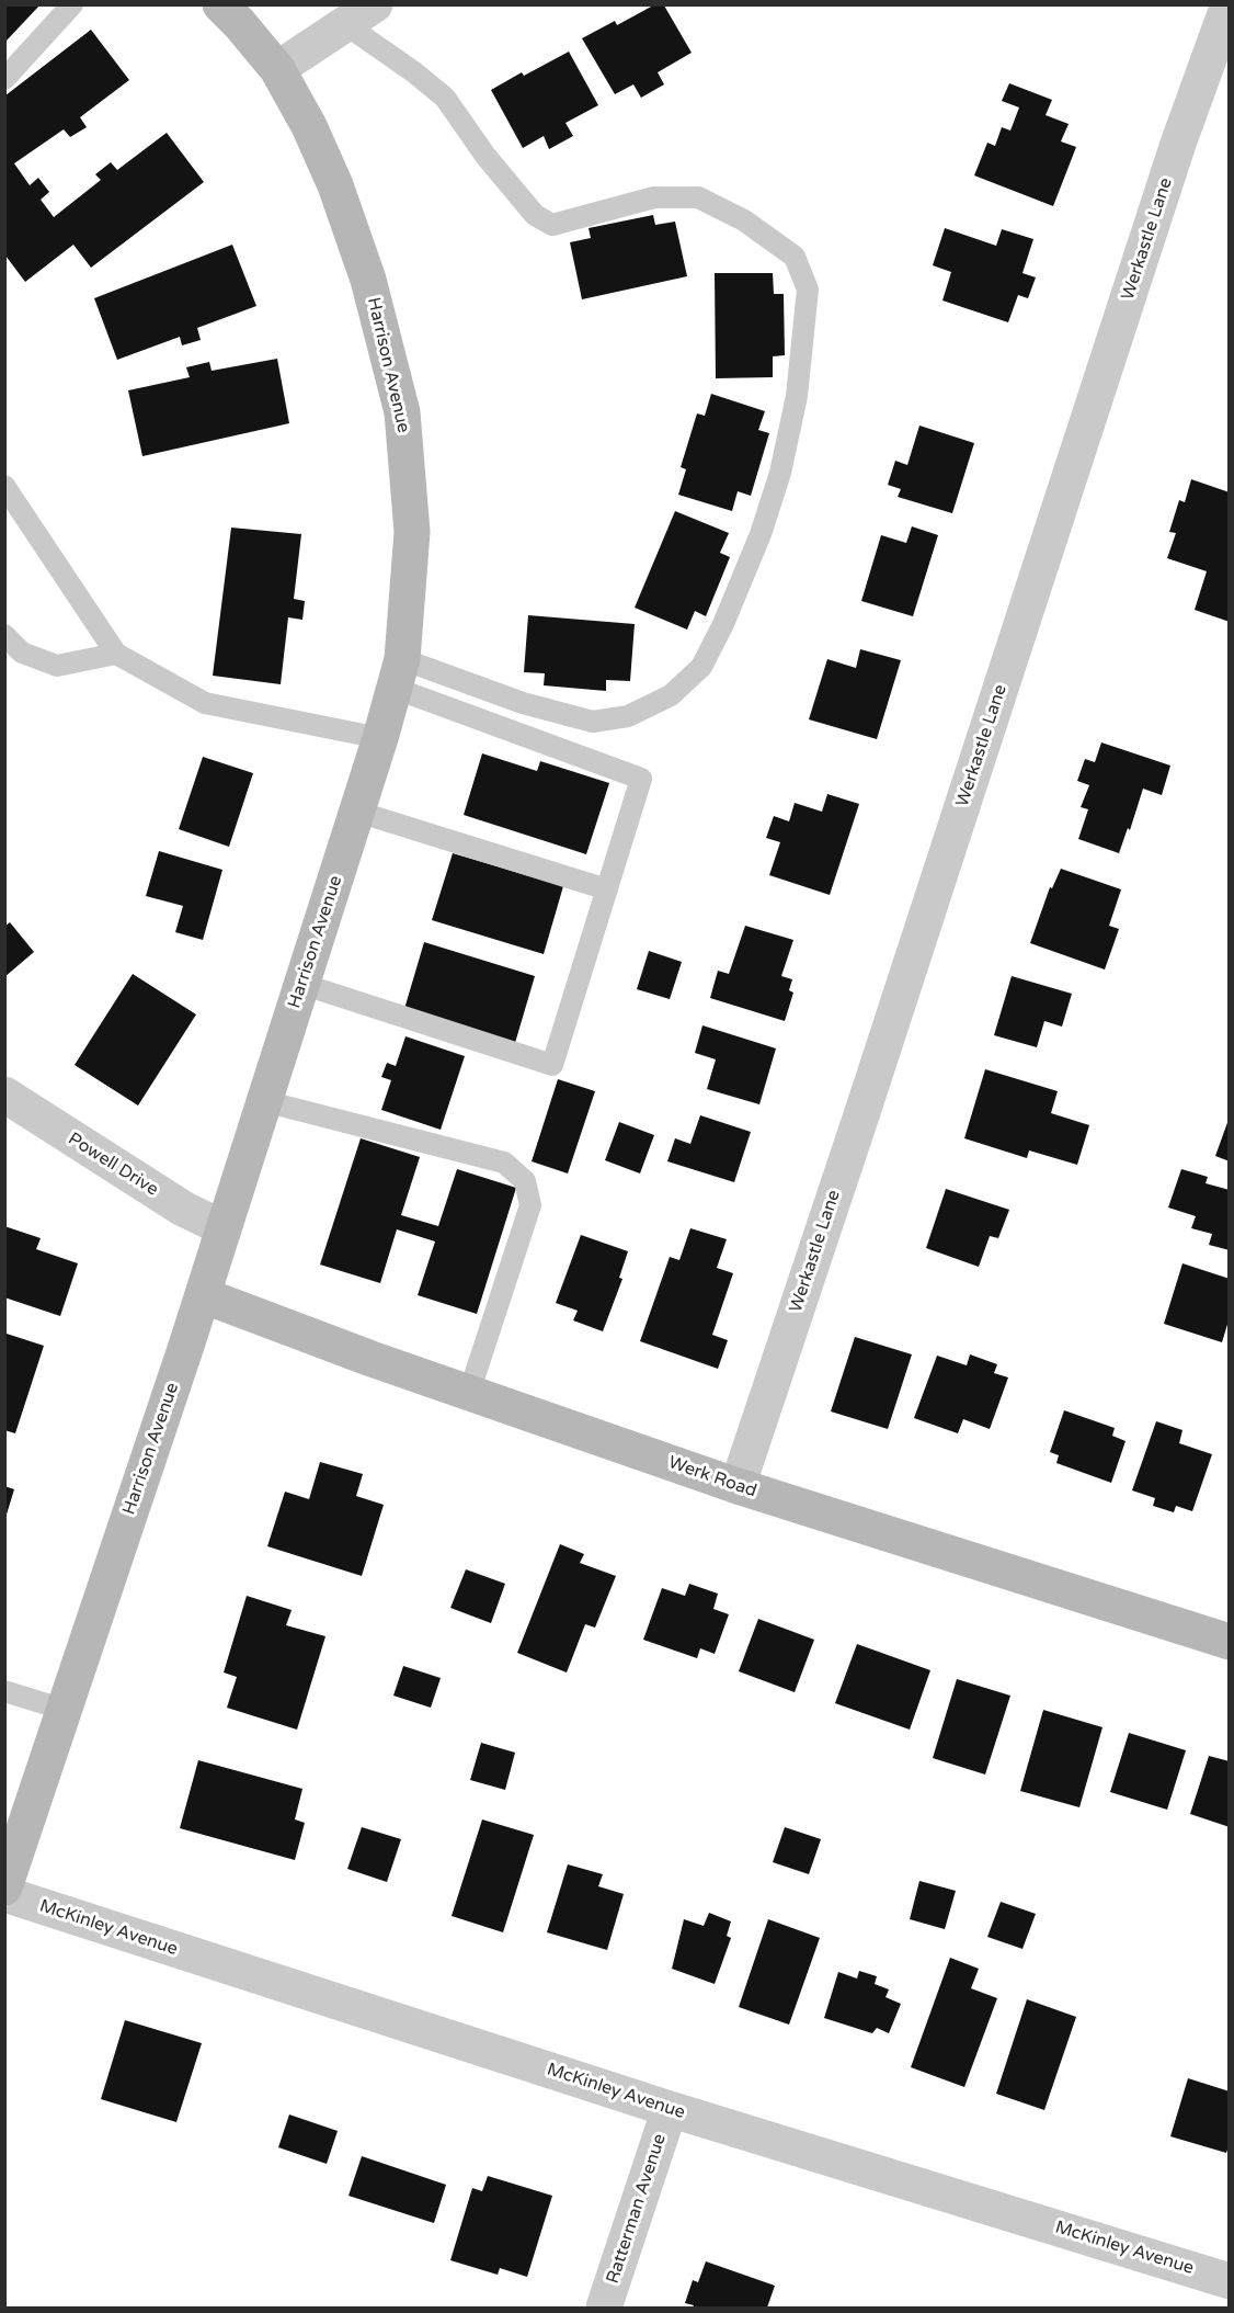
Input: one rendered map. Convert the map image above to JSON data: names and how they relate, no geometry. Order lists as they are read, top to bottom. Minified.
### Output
{"streets":{"main road":["Harrison Avenue","Werk Road"],"street":["Werkastle Lane","Powell Drive","McKinley Avenue","Ratterman Avenue"]},"crossings":[["Werkastle Lane","Werk Road"],["Harrison Avenue","Powell Drive"],["Harrison Avenue","Werk Road"],["McKinley Avenue","Ratterman Avenue"]]}
